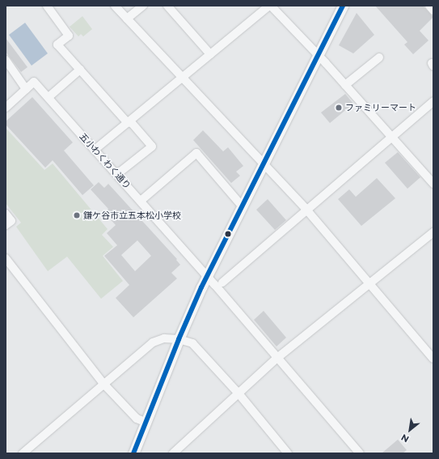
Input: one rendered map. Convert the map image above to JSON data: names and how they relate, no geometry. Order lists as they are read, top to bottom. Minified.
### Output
{"streets":{"street":["五小わくわく通り"]},"places":["ファミリーマート","鎌ケ谷市立五本松小学校"],"north":"bottom left"}
